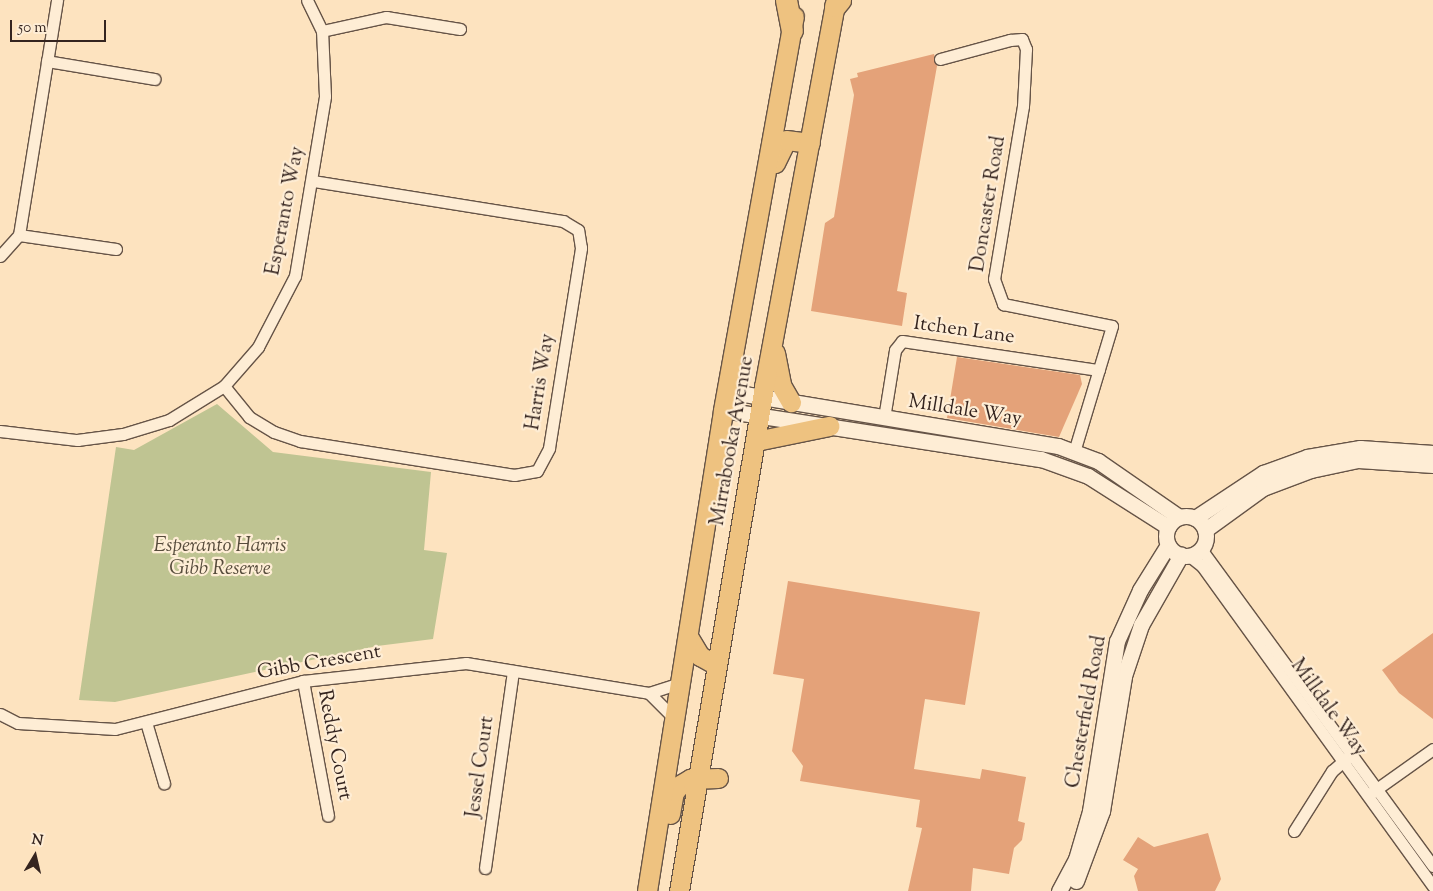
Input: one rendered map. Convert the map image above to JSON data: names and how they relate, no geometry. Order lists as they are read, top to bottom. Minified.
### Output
{"streets":{"main road":["Mirrabooka Avenue"],"street":["Doncaster Road","Esperanto Way","Itchen Lane","Harris Way","Milldale Way","Gibb Crescent","Chesterfield Road","Reddy Court","Jessel Court"]},"crossings":[["Doncaster Road","Itchen Lane"],["Doncaster Road","Milldale Way"],["Esperanto Way","Harris Way"],["Itchen Lane","Milldale Way"],["Milldale Way","Mirrabooka Avenue"],["Milldale Way","Chesterfield Road"],["Mirrabooka Avenue","Gibb Crescent"],["Gibb Crescent","Reddy Court"],["Gibb Crescent","Jessel Court"]],"parks":["Esperanto Harris Gibb Reserve"],"scale_bar":"50 m","north":"top"}
